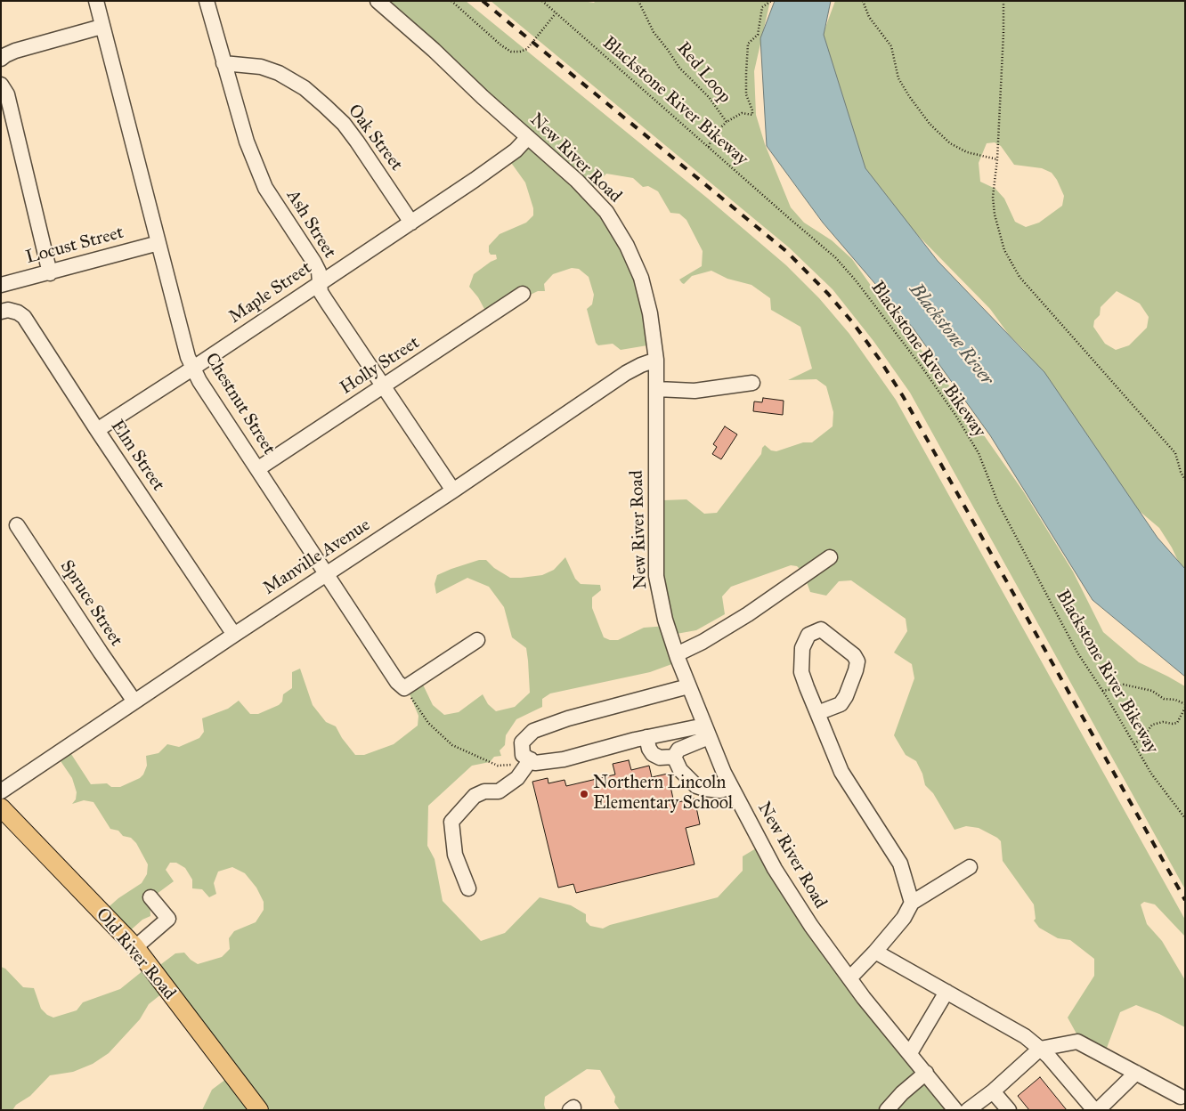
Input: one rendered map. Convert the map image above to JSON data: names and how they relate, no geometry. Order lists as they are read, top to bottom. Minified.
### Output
{"streets":{"main road":["Old River Road"],"street":["Oak Street","New River Road","Ash Street","Locust Street","Maple Street","Holly Street","Chestnut Street","Elm Street","Manville Avenue","Spruce Street"],"path":["Red Loop","Blackstone River Bikeway"]},"crossings":[["Oak Street","Ash Street"],["Oak Street","Maple Street"],["New River Road","Maple Street"],["New River Road","Manville Avenue"],["Ash Street","Maple Street"],["Ash Street","Holly Street"],["Ash Street","Manville Avenue"],["Locust Street","Chestnut Street"],["Maple Street","Chestnut Street"],["Maple Street","Elm Street"],["Holly Street","Chestnut Street"],["Chestnut Street","Manville Avenue"],["Elm Street","Manville Avenue"],["Manville Avenue","Spruce Street"]],"water":["Blackstone River"],"places":["Northern Lincoln Elementary School"]}
